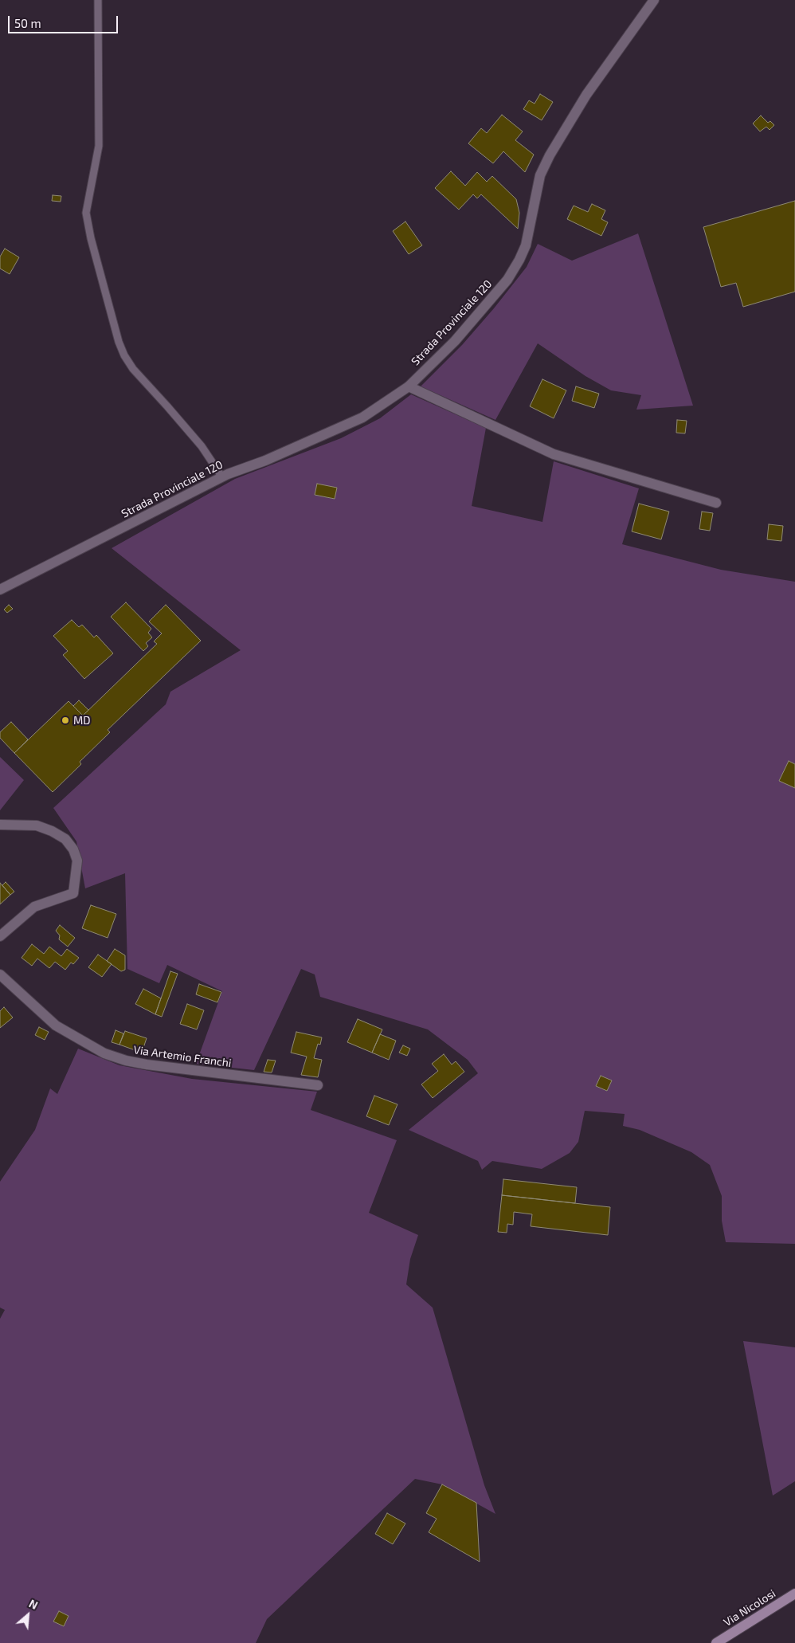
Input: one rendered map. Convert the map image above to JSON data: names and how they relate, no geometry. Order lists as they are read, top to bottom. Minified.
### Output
{"streets":{"main road":["Via Nicolosi"],"street":["Strada Provinciale 120","Via Artemio Franchi"]},"places":["MD"],"scale_bar":"50 m","north":"top right"}
